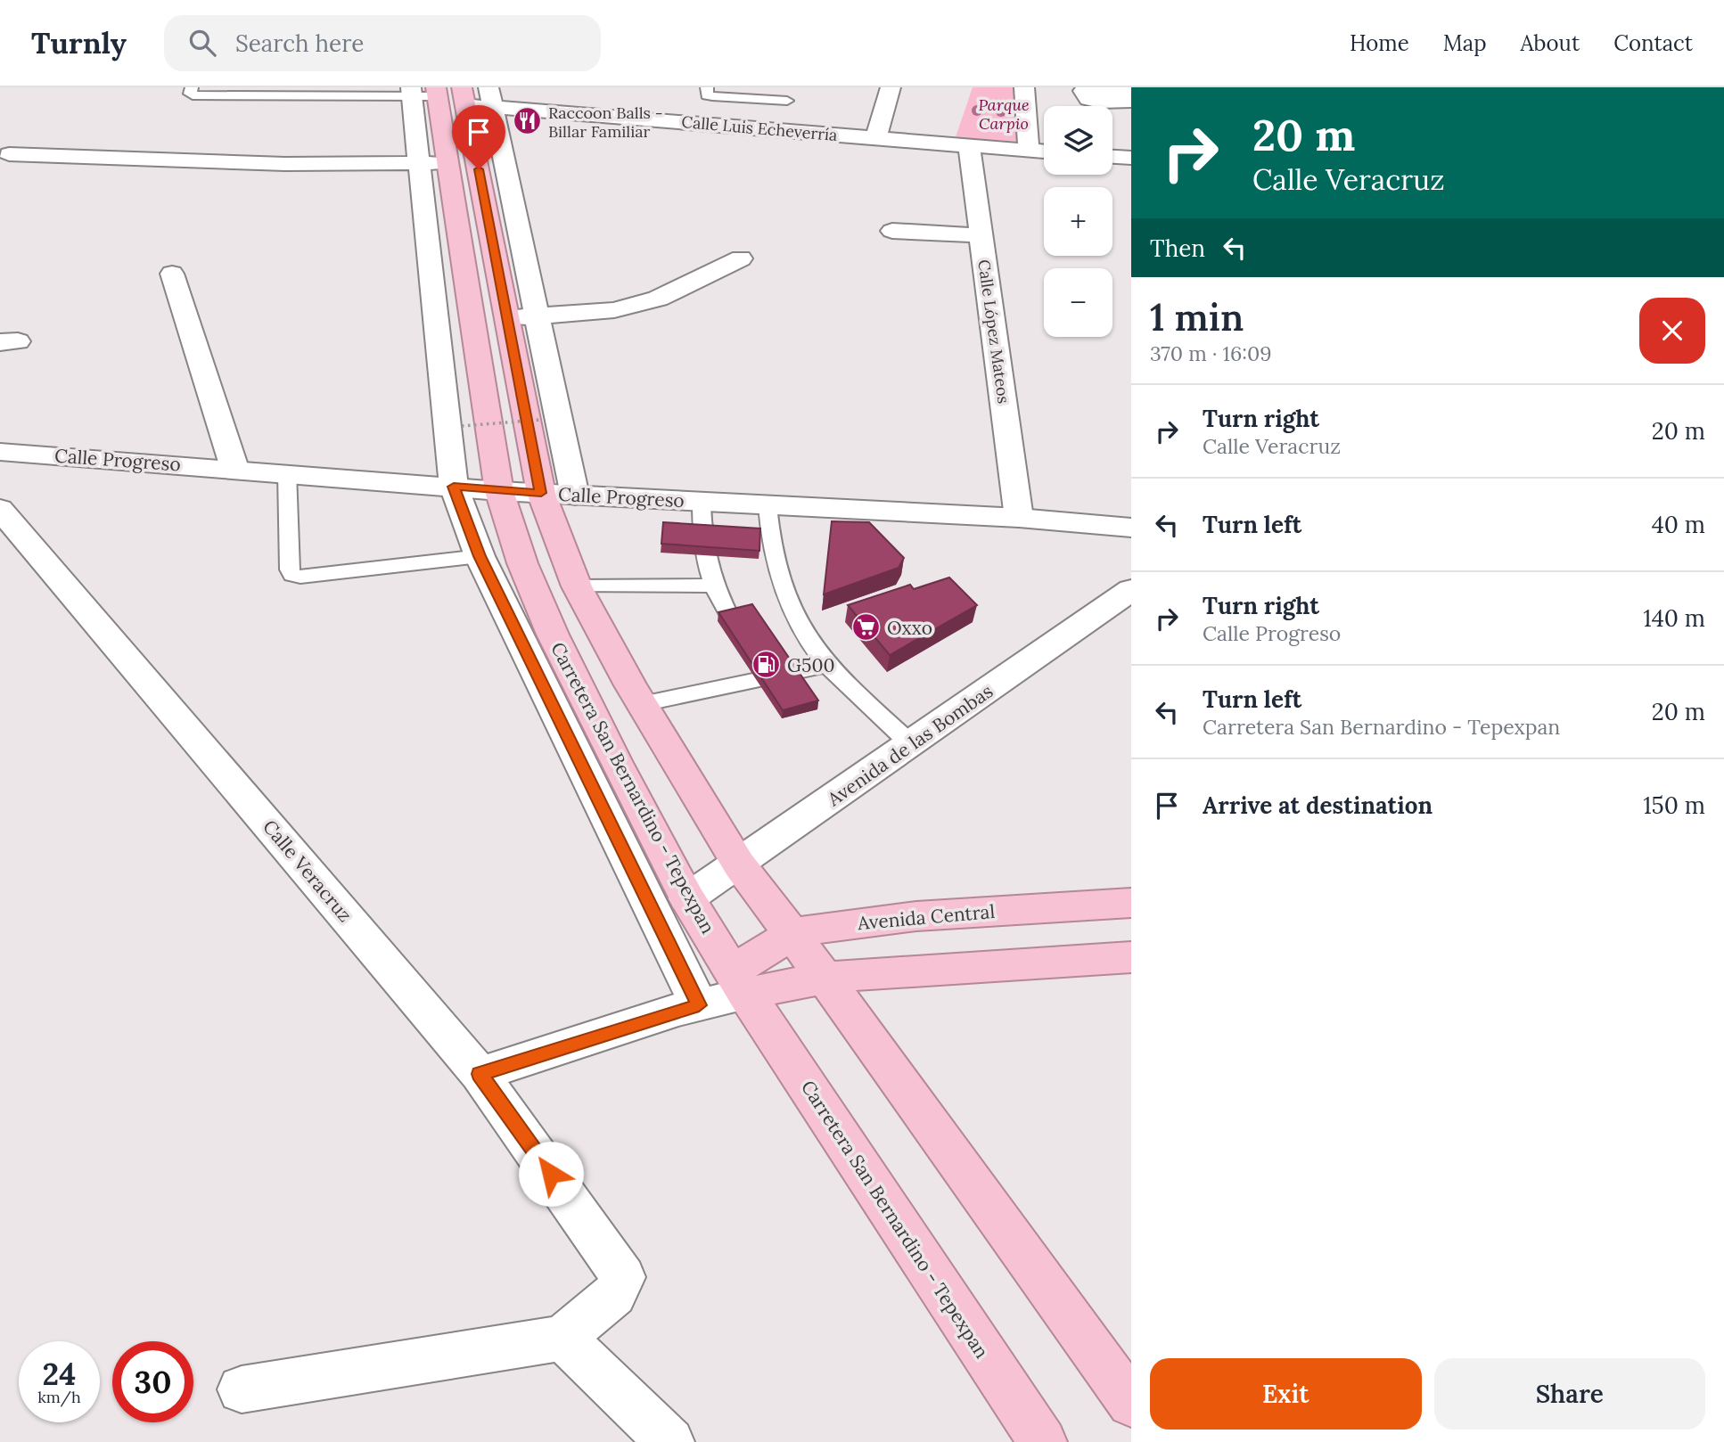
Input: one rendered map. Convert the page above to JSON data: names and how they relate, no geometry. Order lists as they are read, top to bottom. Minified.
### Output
{"streets":{"highway":["Carretera San Bernardino - Tepexpan","Avenida Central"],"street":["Calle Luis Echeverría","Calle López Mateos","Calle Progreso","Avenida de las Bombas","Calle Veracruz"]},"crossings":[["Calle Luis Echeverría","Calle López Mateos"],["Calle Luis Echeverría","Carretera San Bernardino - Tepexpan"],["Calle López Mateos","Calle Progreso"],["Calle Progreso","Carretera San Bernardino - Tepexpan"],["Avenida de las Bombas","Carretera San Bernardino - Tepexpan"],["Carretera San Bernardino - Tepexpan","Avenida Central"]],"parks":["Parque Carpio"],"places":{"restaurant":["Raccoon Balls - Billar Familiar"],"supermarket":["Oxxo"],"fuel station":["G500"]},"page":{"header":"Turnly","search":"Search here","nav":["Home","Map","About","Contact"],"turn":["20 m","Calle Veracruz"],"map_buttons":["+","−"],"then":"Then","heading":["1 min","370 m · 16:09"],"list":[{"name":"Turn right","note":"Calle Veracruz","value":"20 m"},{"name":"Turn left","value":"40 m"},{"name":"Turn right","note":"Calle Progreso","value":"140 m"},{"name":"Turn left","note":"Carretera San Bernardino - Tepexpan","value":"20 m"},{"name":"Arrive at destination","value":"150 m"}],"speed":"24 km/h","limit":"30","buttons":["Exit","Share"]}}
